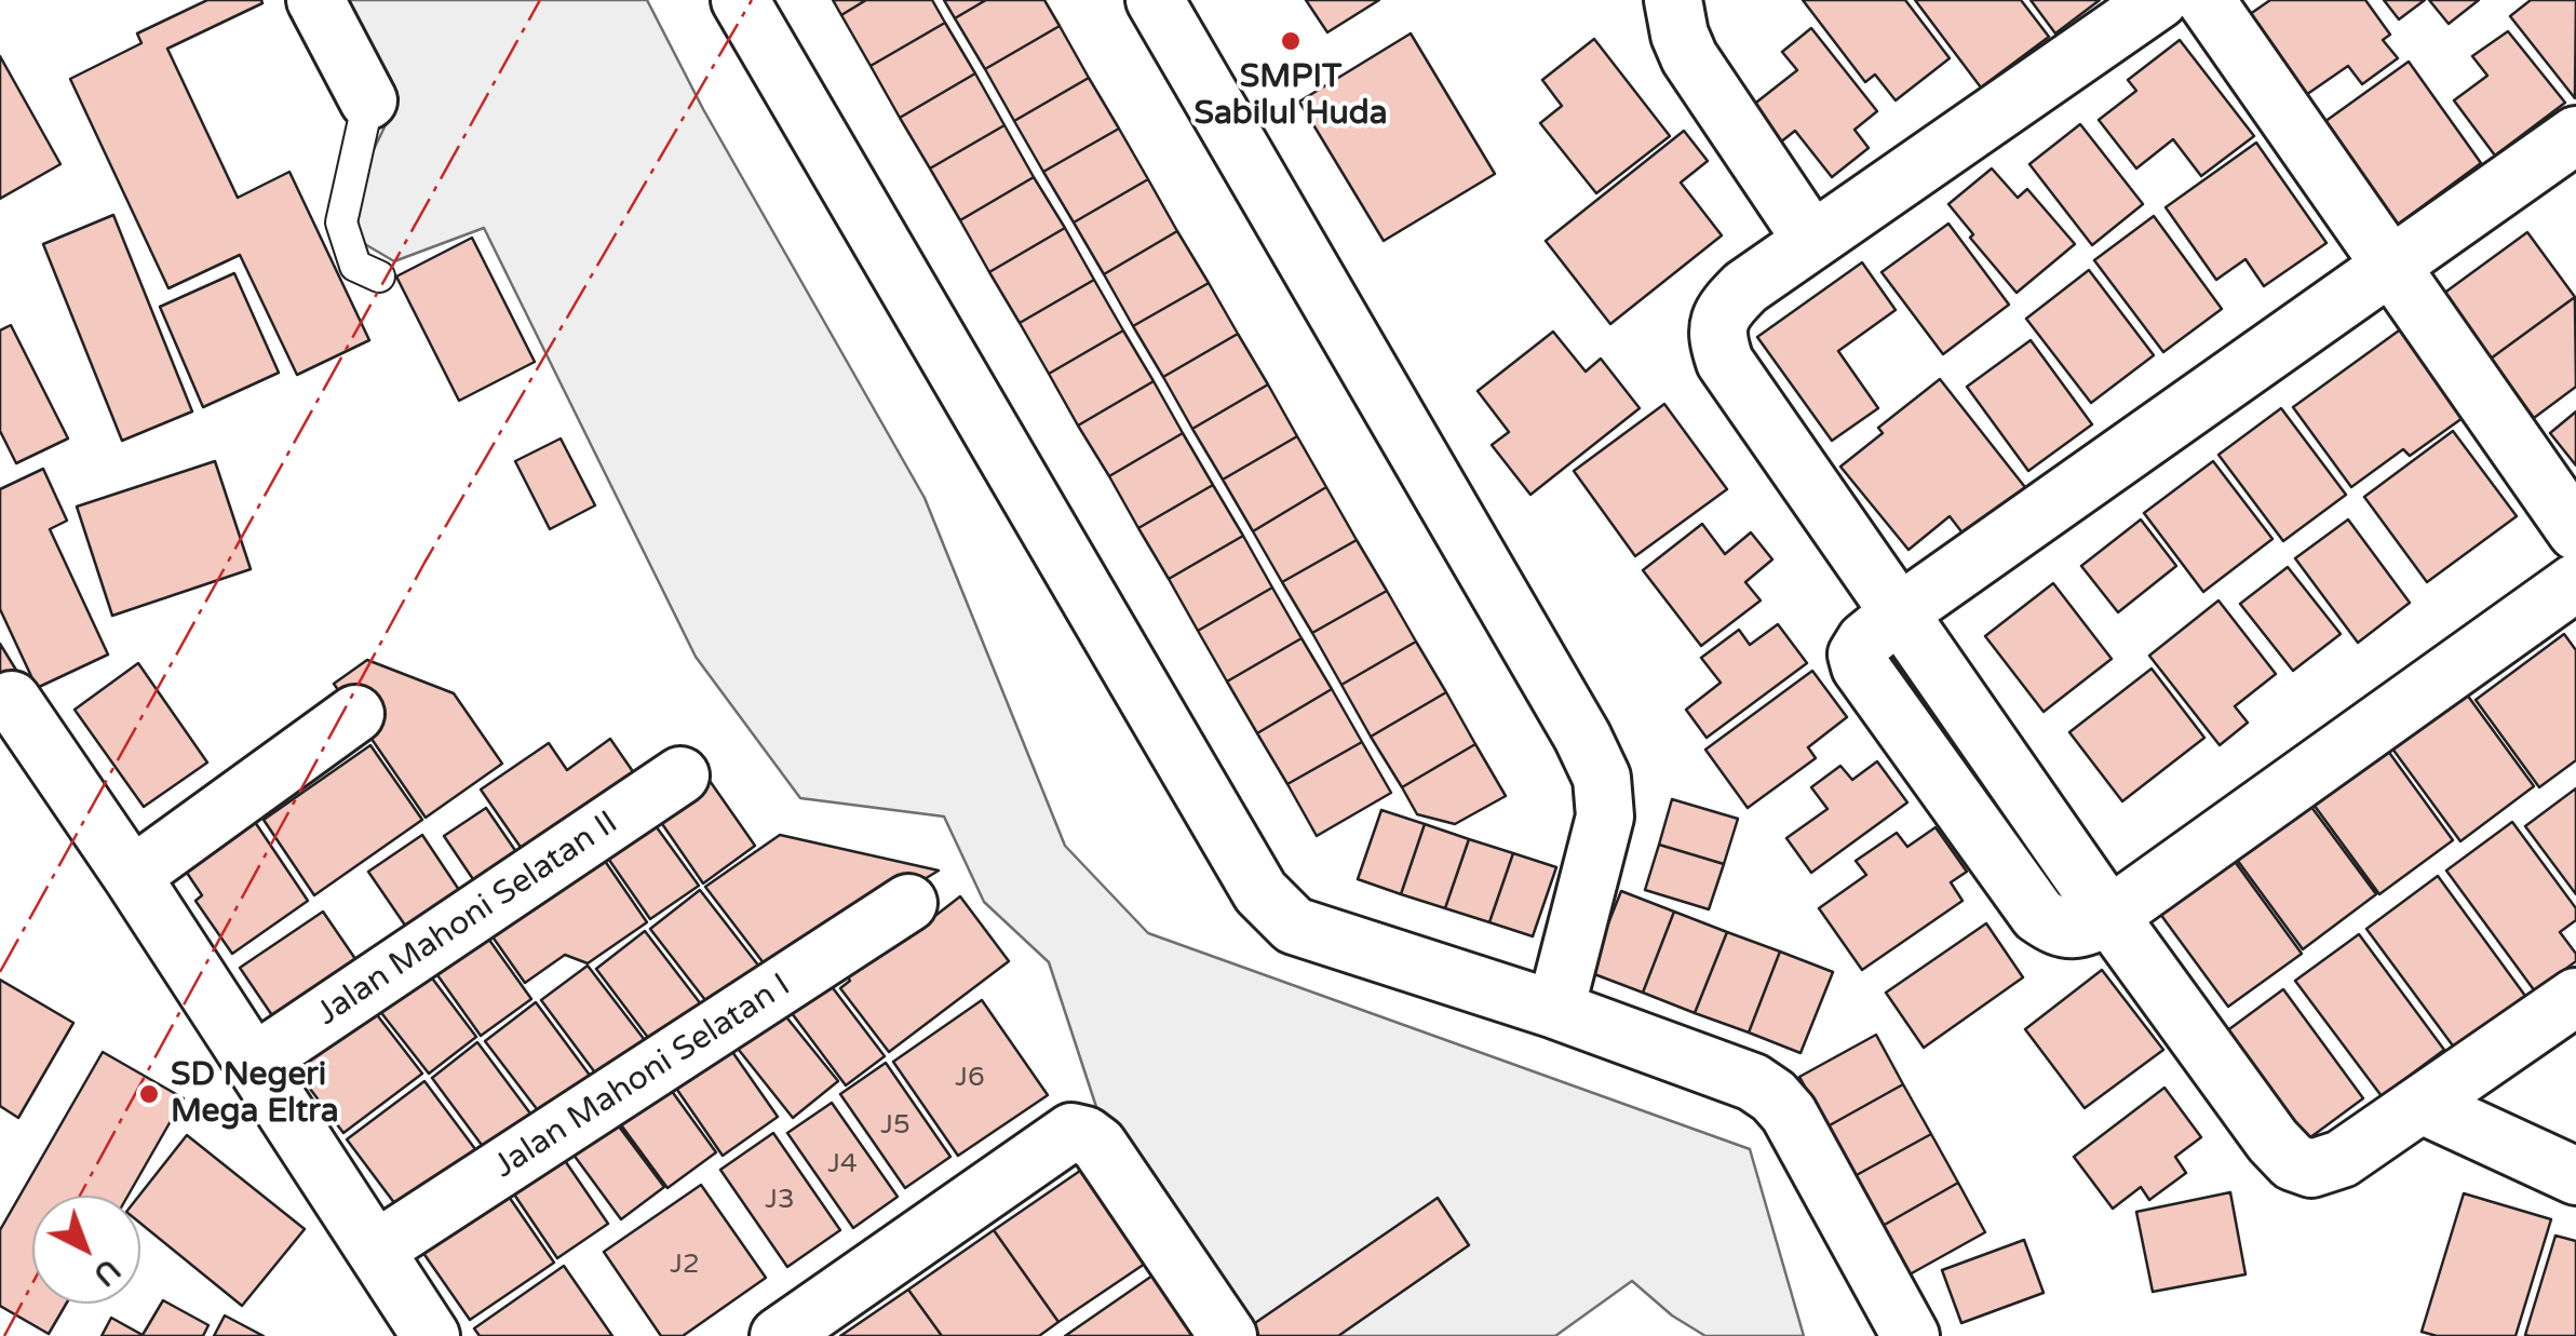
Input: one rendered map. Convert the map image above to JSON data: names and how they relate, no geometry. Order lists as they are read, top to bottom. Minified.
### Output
{"streets":{"street":["Jalan Mahoni Selatan II","Jalan Mahoni Selatan I"]},"places":["SMPIT Sabilul Huda","SD Negeri Mega Eltra"],"house_numbers":["J6","J5","J4","J3","J2"],"north":"bottom right"}
